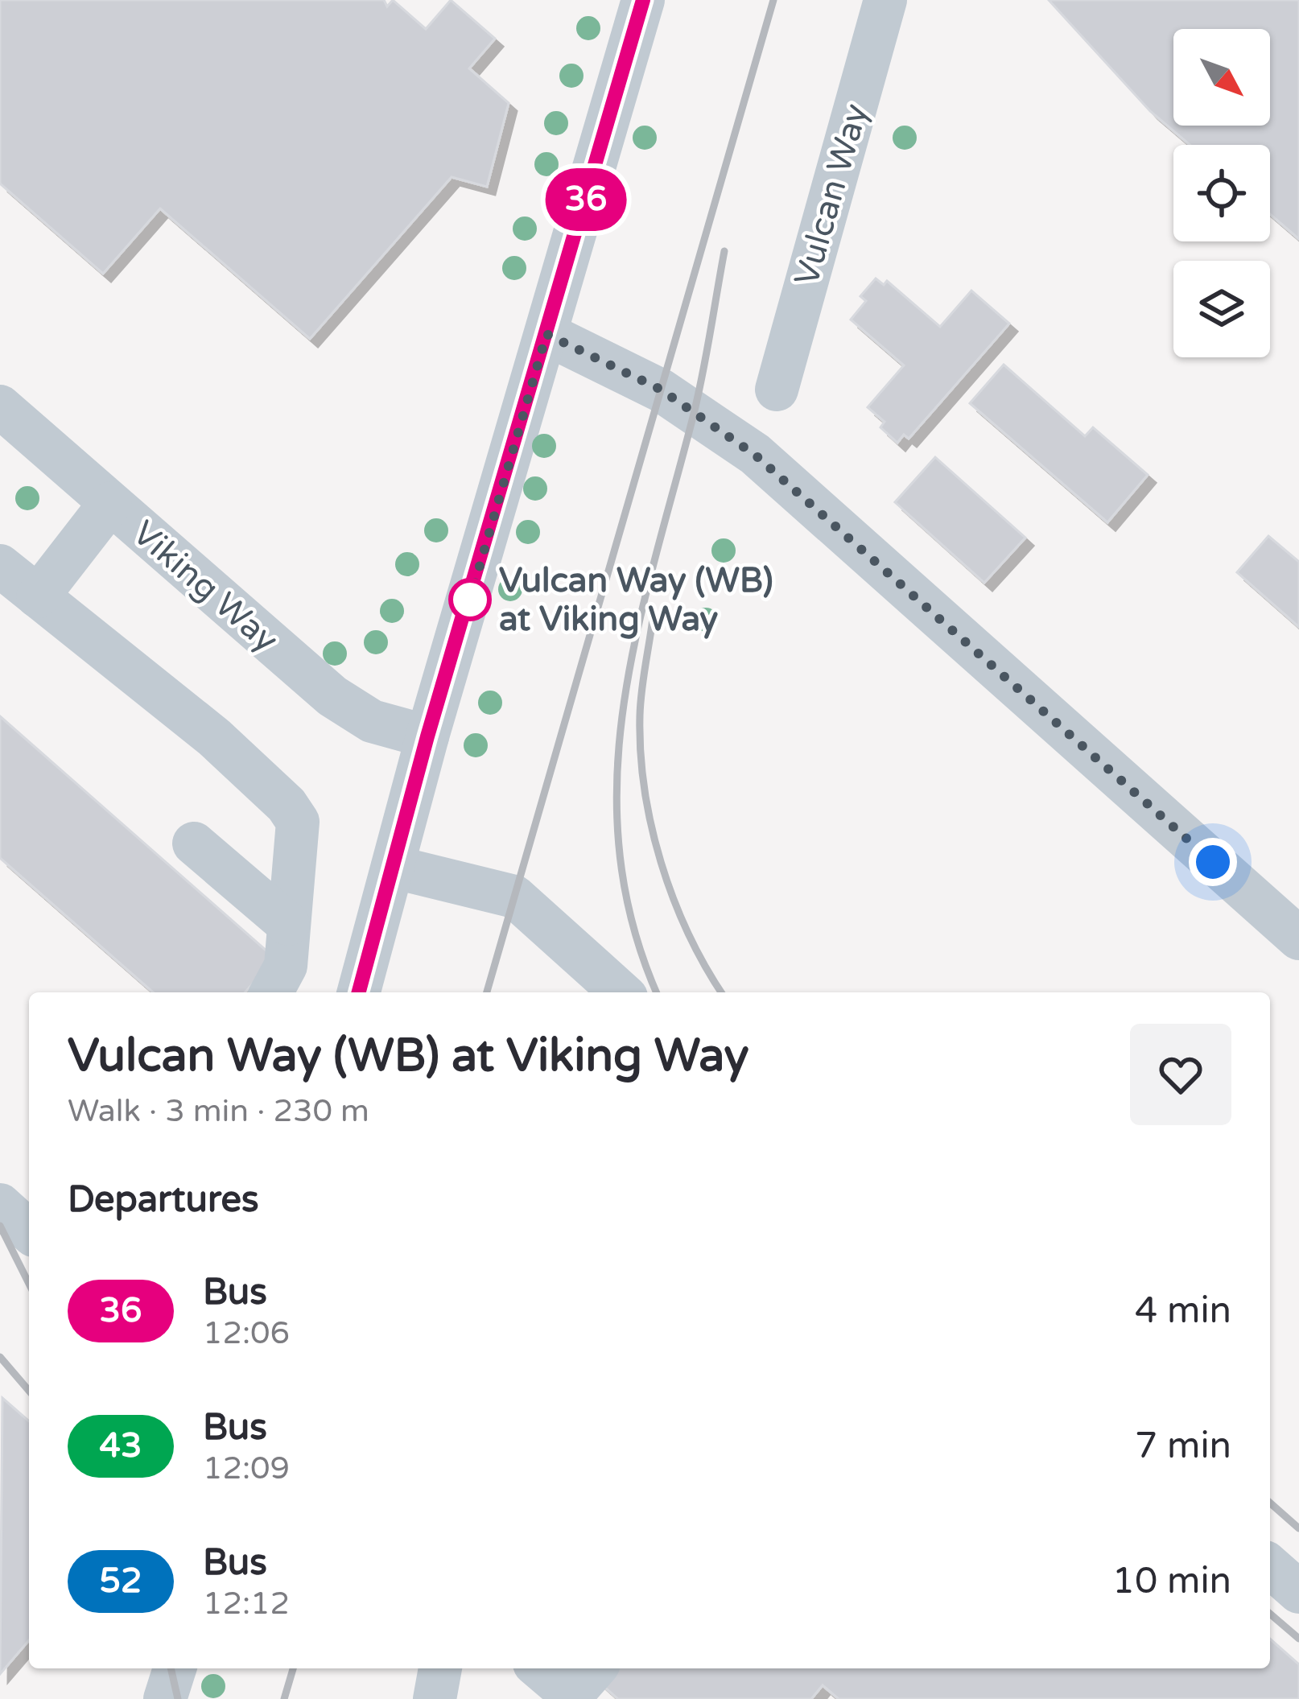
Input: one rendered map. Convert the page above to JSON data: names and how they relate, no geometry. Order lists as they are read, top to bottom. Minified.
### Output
{"streets":{"street":["Vulcan Way","Viking Way"]},"places":["Vulcan Way (WB) at Viking Way"],"lines":["bus line 36"],"north":"bottom right","page":{"on_map":"36","heading":[["Vulcan Way (WB) at Viking Way","Walk · 3 min · 230 m"],"Departures"],"list":[{"mark":"36","name":"Bus","note":"12:06","value":"4 min"},{"mark":"43","name":"Bus","note":"12:09","value":"7 min"},{"mark":"52","name":"Bus","note":"12:12","value":"10 min"}]}}
